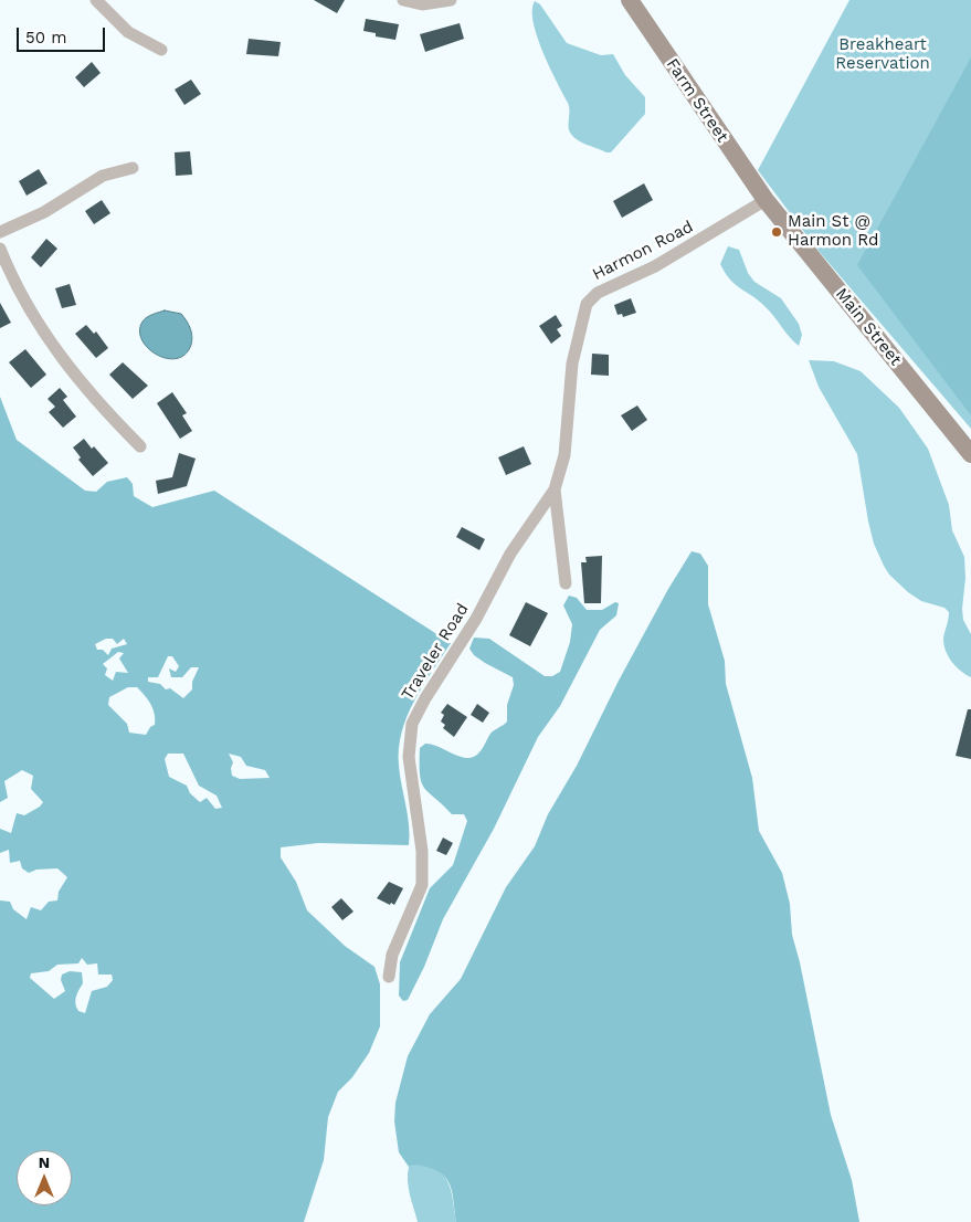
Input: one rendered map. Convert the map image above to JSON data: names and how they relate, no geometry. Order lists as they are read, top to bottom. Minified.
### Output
{"streets":{"main road":["Farm Street","Main Street"],"street":["Harmon Road","Traveler Road"]},"crossings":[["Farm Street","Harmon Road"],["Farm Street","Main Street"],["Harmon Road","Main Street"],["Harmon Road","Traveler Road"]],"parks":["Breakheart Reservation"],"places":["Main St @ Harmon Rd"],"scale_bar":"50 m","north":"top"}
